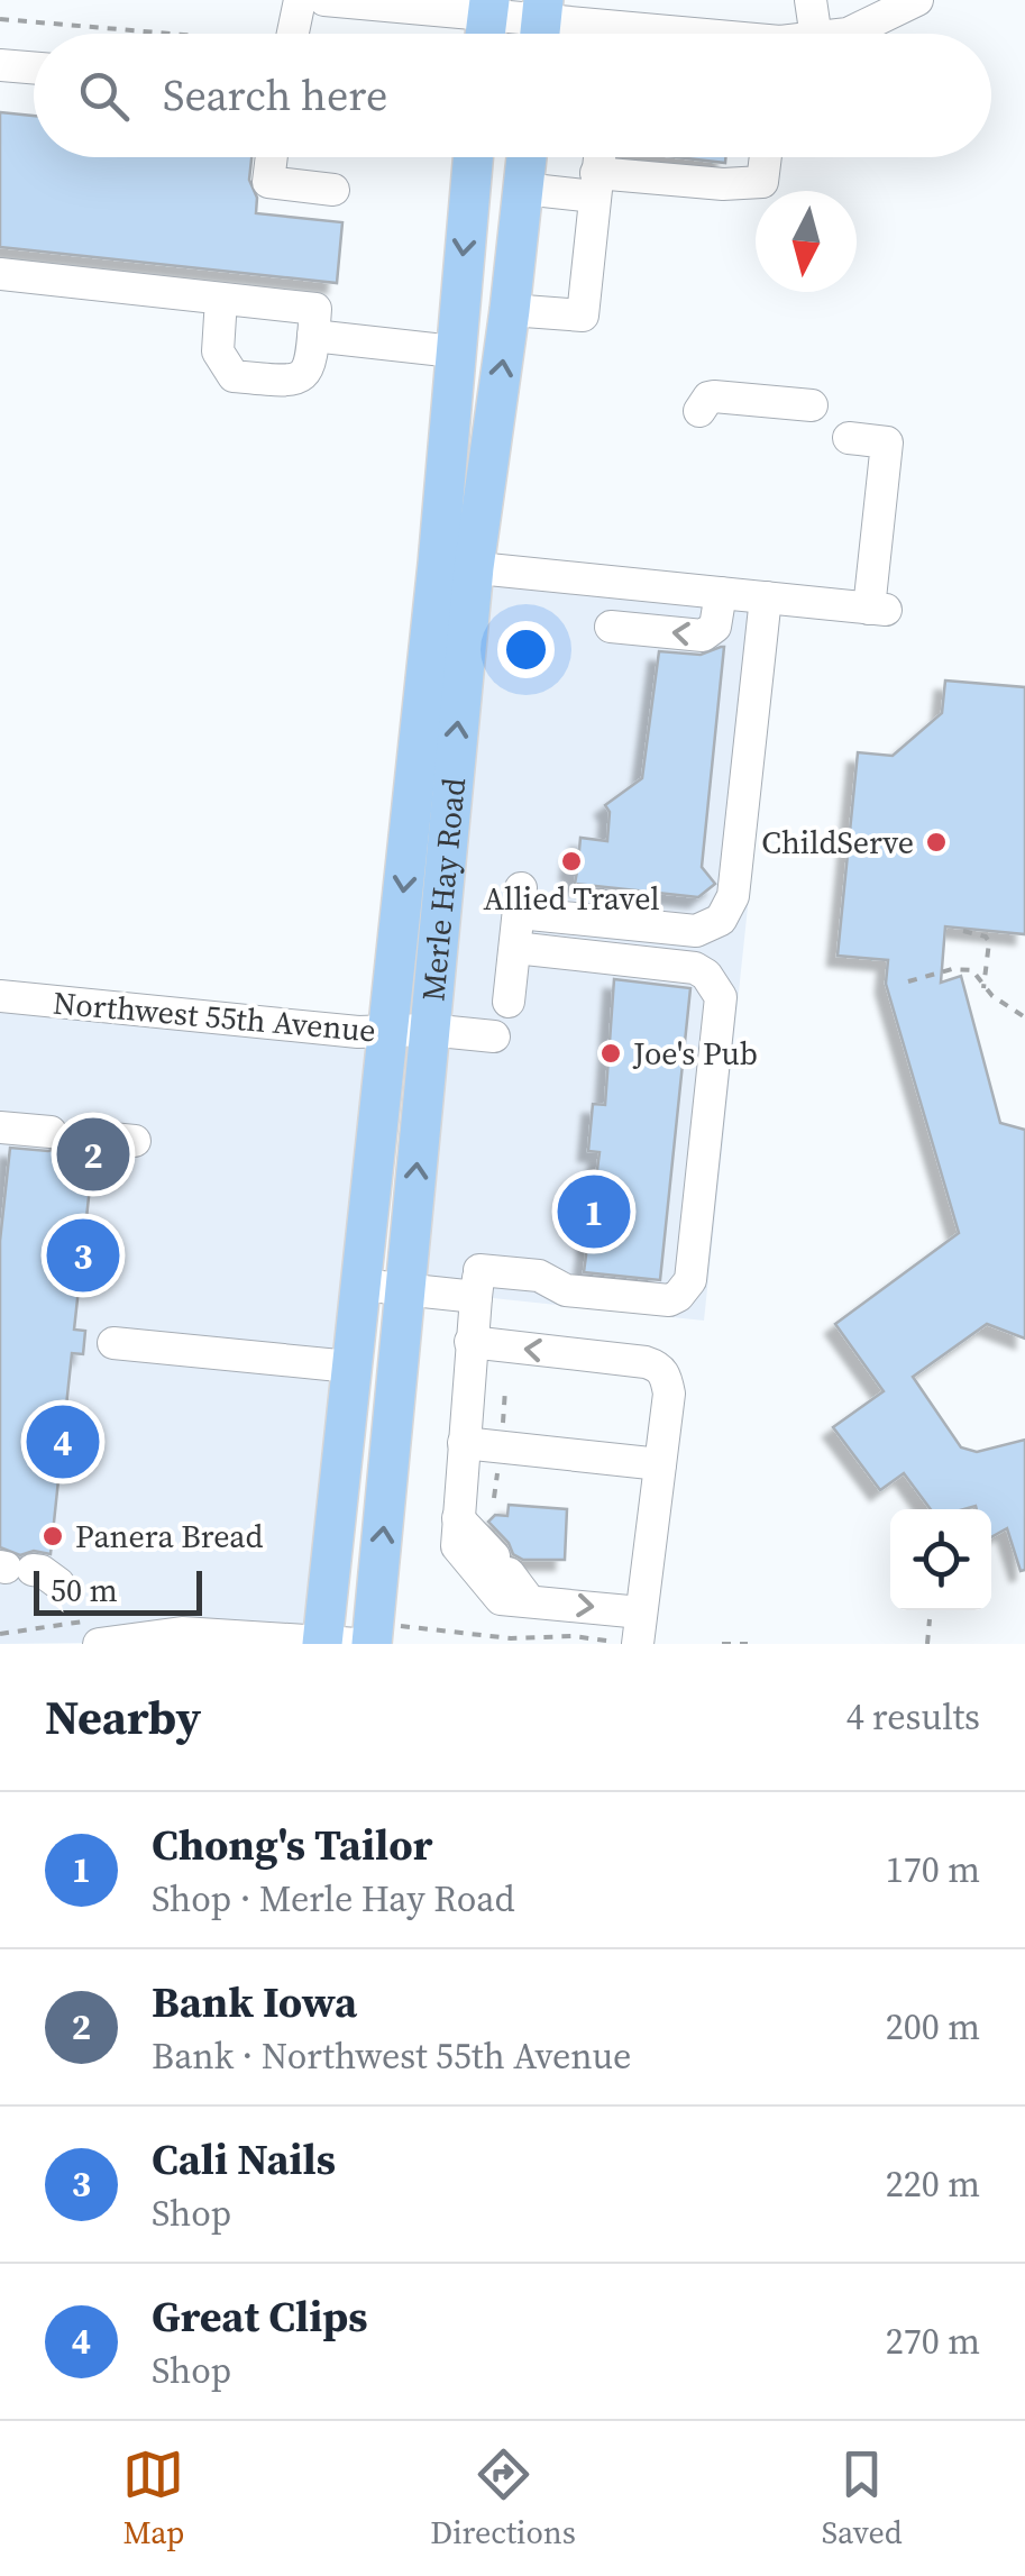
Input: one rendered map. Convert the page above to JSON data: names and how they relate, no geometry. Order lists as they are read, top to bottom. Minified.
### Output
{"streets":{"main road":["Merle Hay Road"],"street":["Northwest 55th Avenue"]},"crossings":[["Merle Hay Road","Northwest 55th Avenue"]],"places":["ChildServe","Allied Travel","Joe's Pub","Panera Bread"],"scale_bar":"50 m","north":"bottom","page":{"search":"Search here","pins":["2","1","3","4"],"scale":"50 m","heading":["Nearby","4 results"],"list":[{"mark":"1","name":"Chong's Tailor","note":"Shop · Merle Hay Road","value":"170 m"},{"mark":"2","name":"Bank Iowa","note":"Bank · Northwest 55th Avenue","value":"200 m"},{"mark":"3","name":"Cali Nails","note":"Shop","value":"220 m"},{"mark":"4","name":"Great Clips","note":"Shop","value":"270 m"}],"nav":["Map","Directions","Saved"]}}
